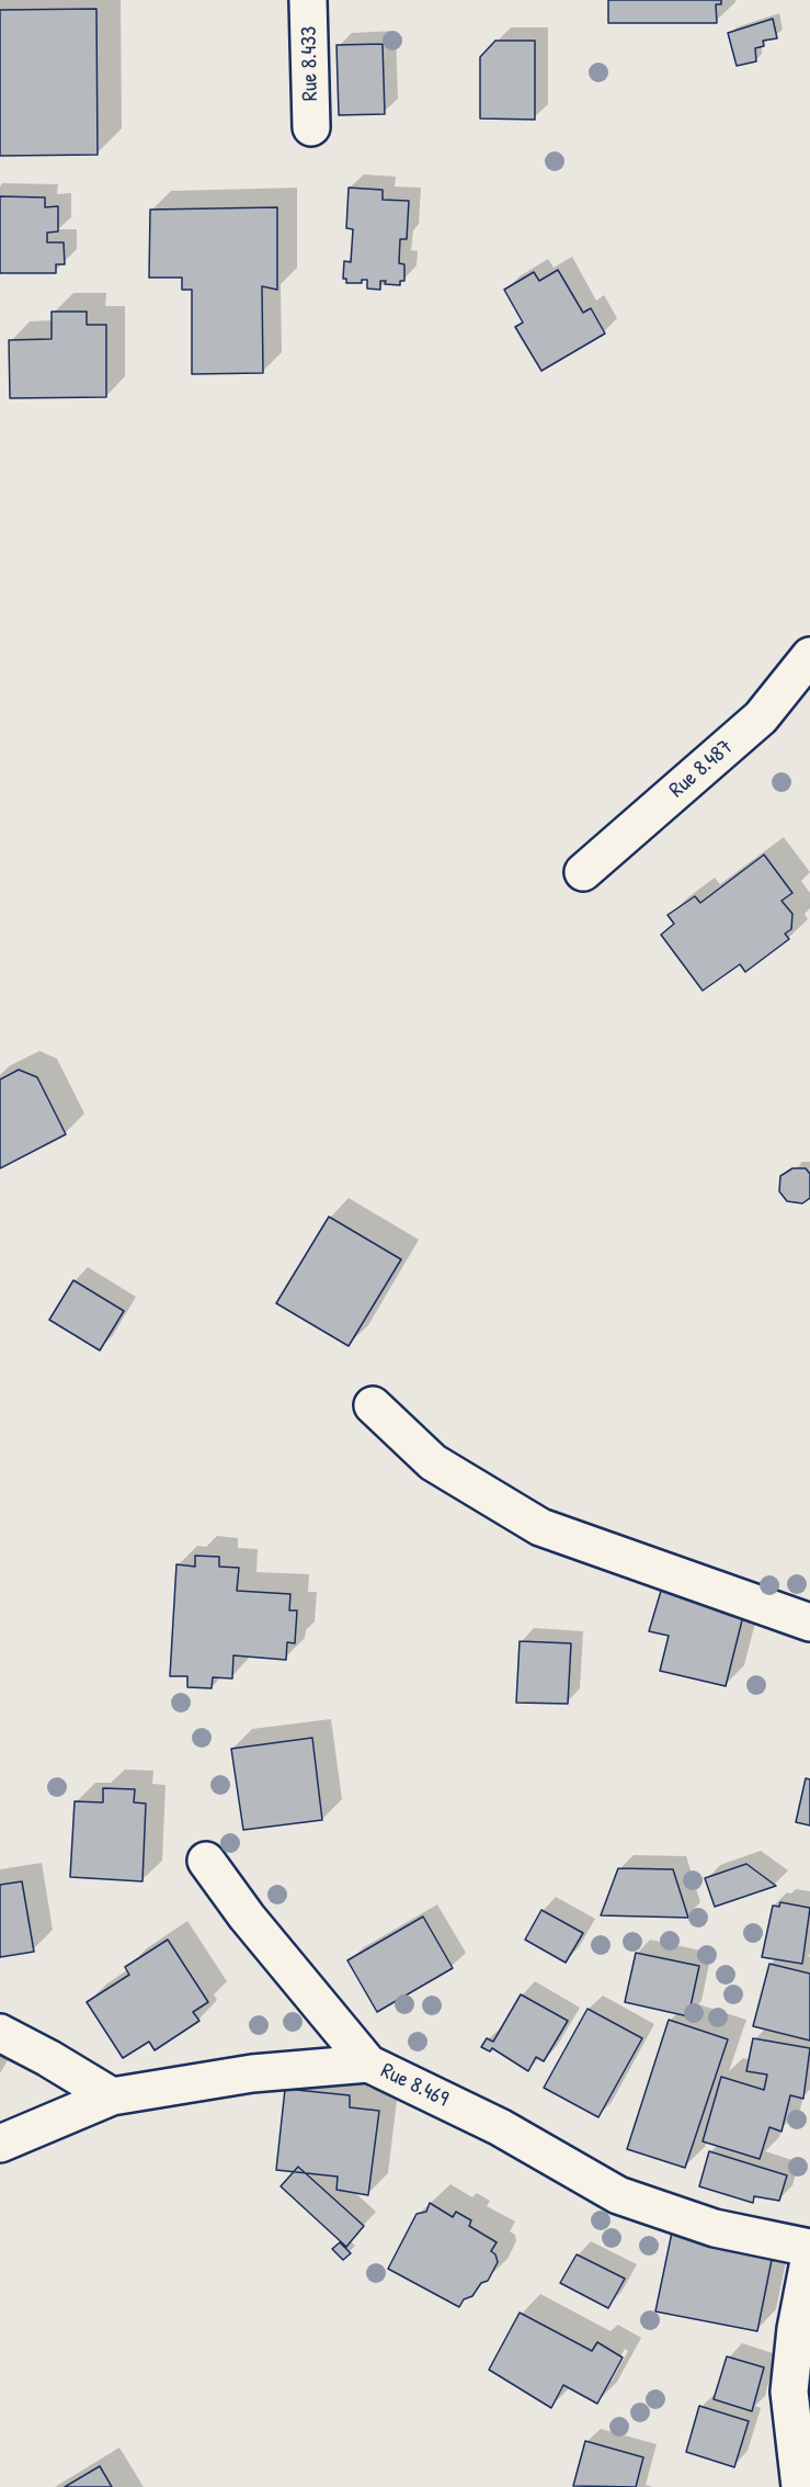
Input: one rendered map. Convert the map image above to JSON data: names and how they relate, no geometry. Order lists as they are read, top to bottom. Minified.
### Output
{"streets":{"street":["Rue 8.433","Rue 8.487","Rue 8.469"]}}
